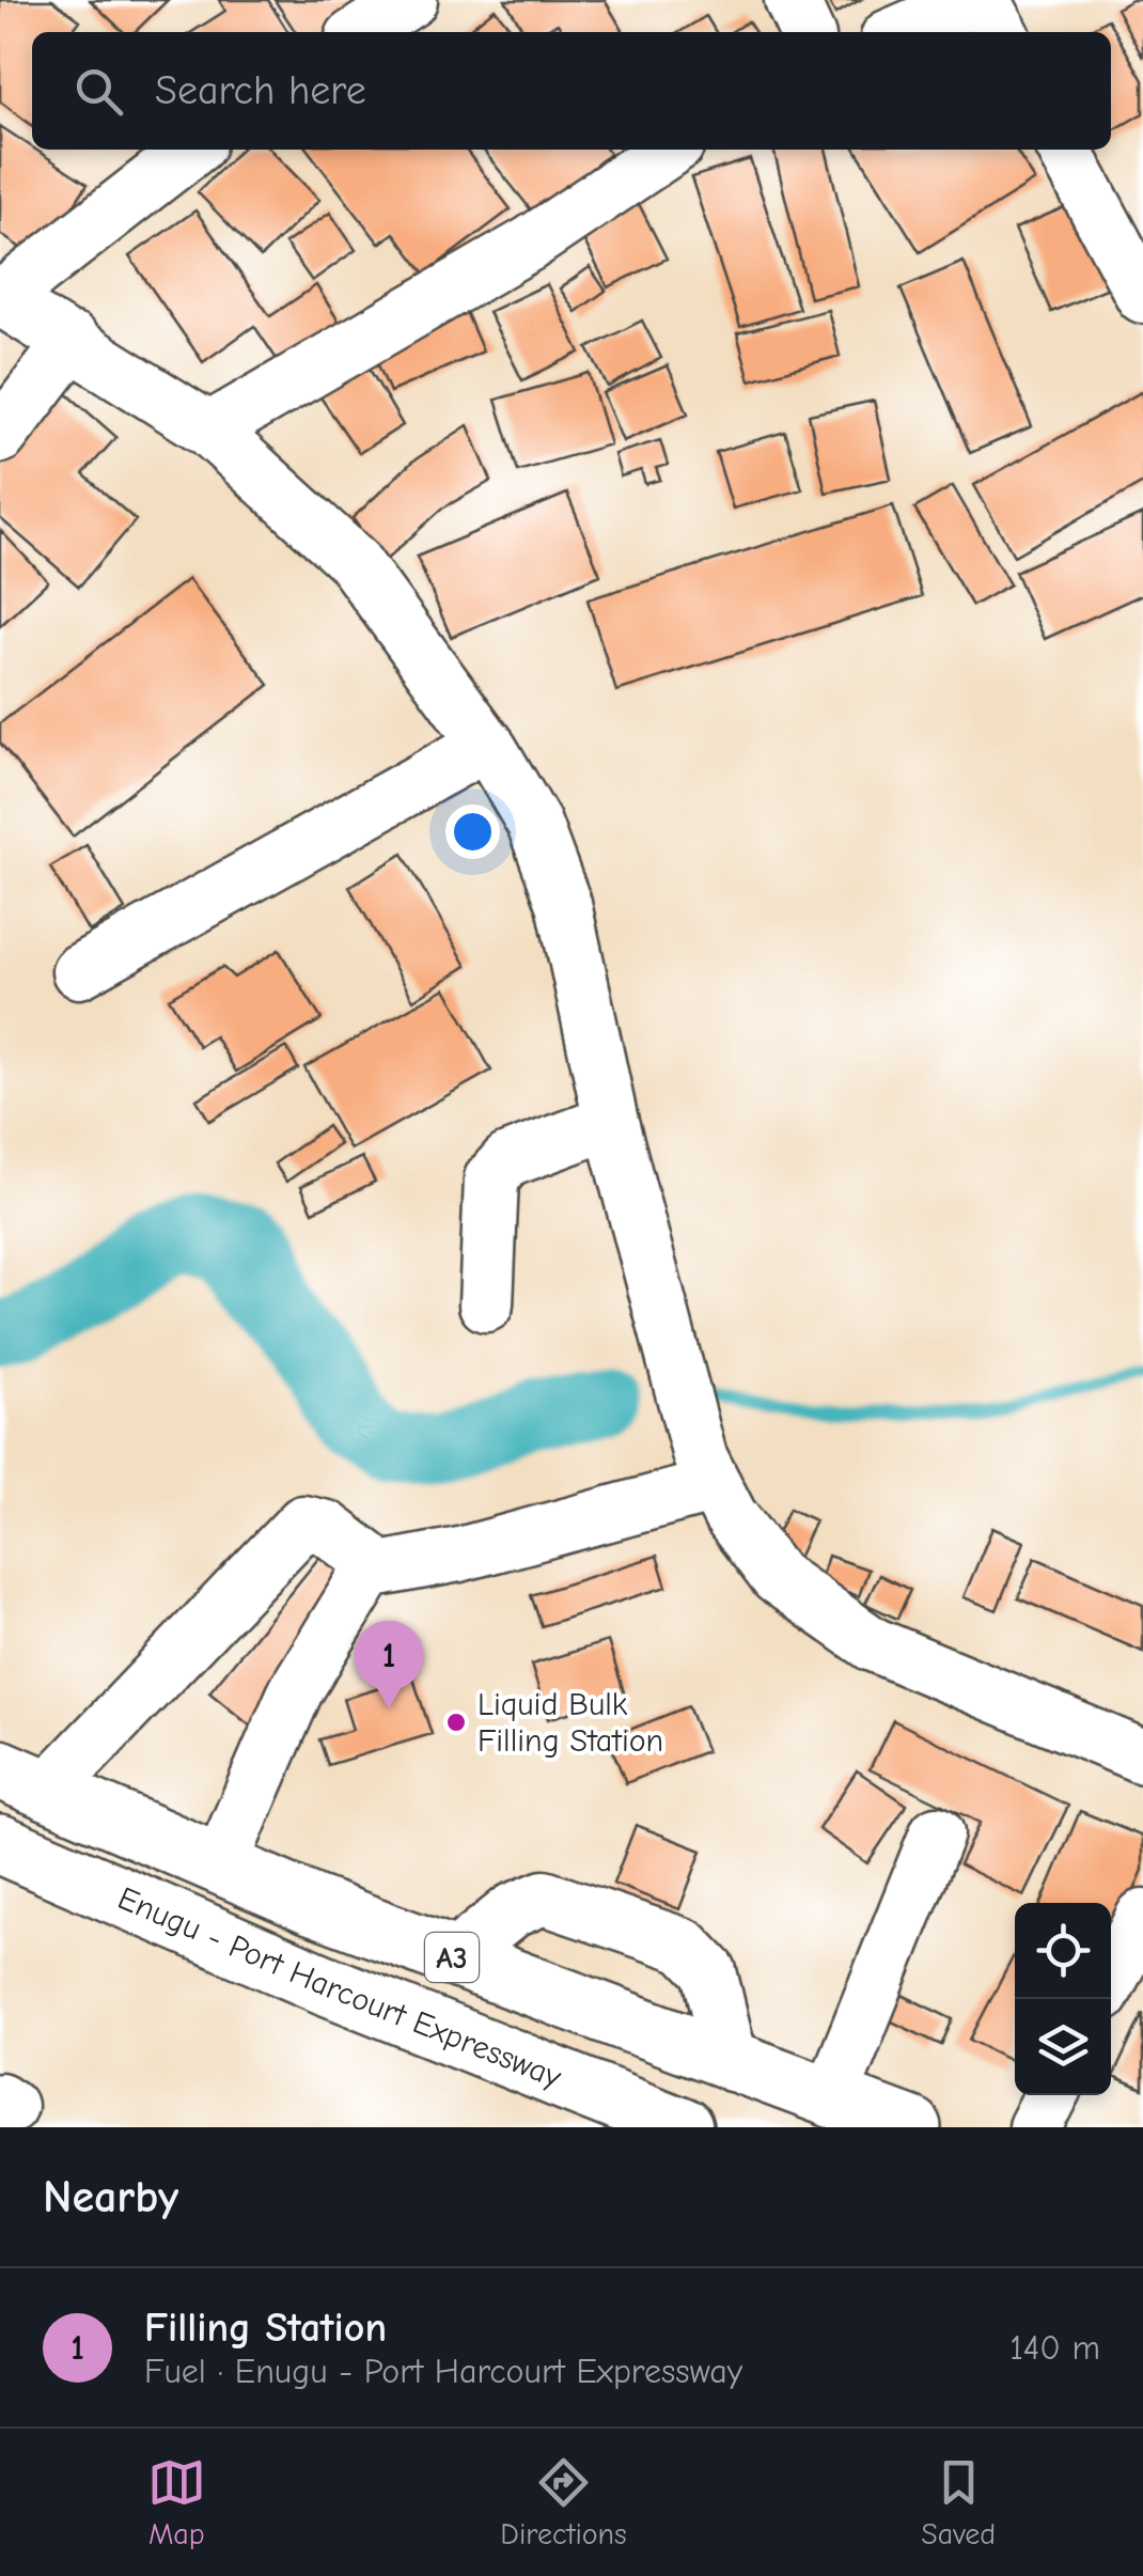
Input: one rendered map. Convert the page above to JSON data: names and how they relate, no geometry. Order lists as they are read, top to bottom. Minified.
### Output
{"streets":{"highway":["A3","Enugu - Port Harcourt Expressway"]},"places":["Liquid Bulk Filling Station"],"page":{"search":"Search here","pins":"1","heading":"Nearby","list":[{"mark":"1","name":"Filling Station","note":"Fuel · Enugu - Port Harcourt Expressway","value":"140 m"}],"nav":["Map","Directions","Saved"]}}
